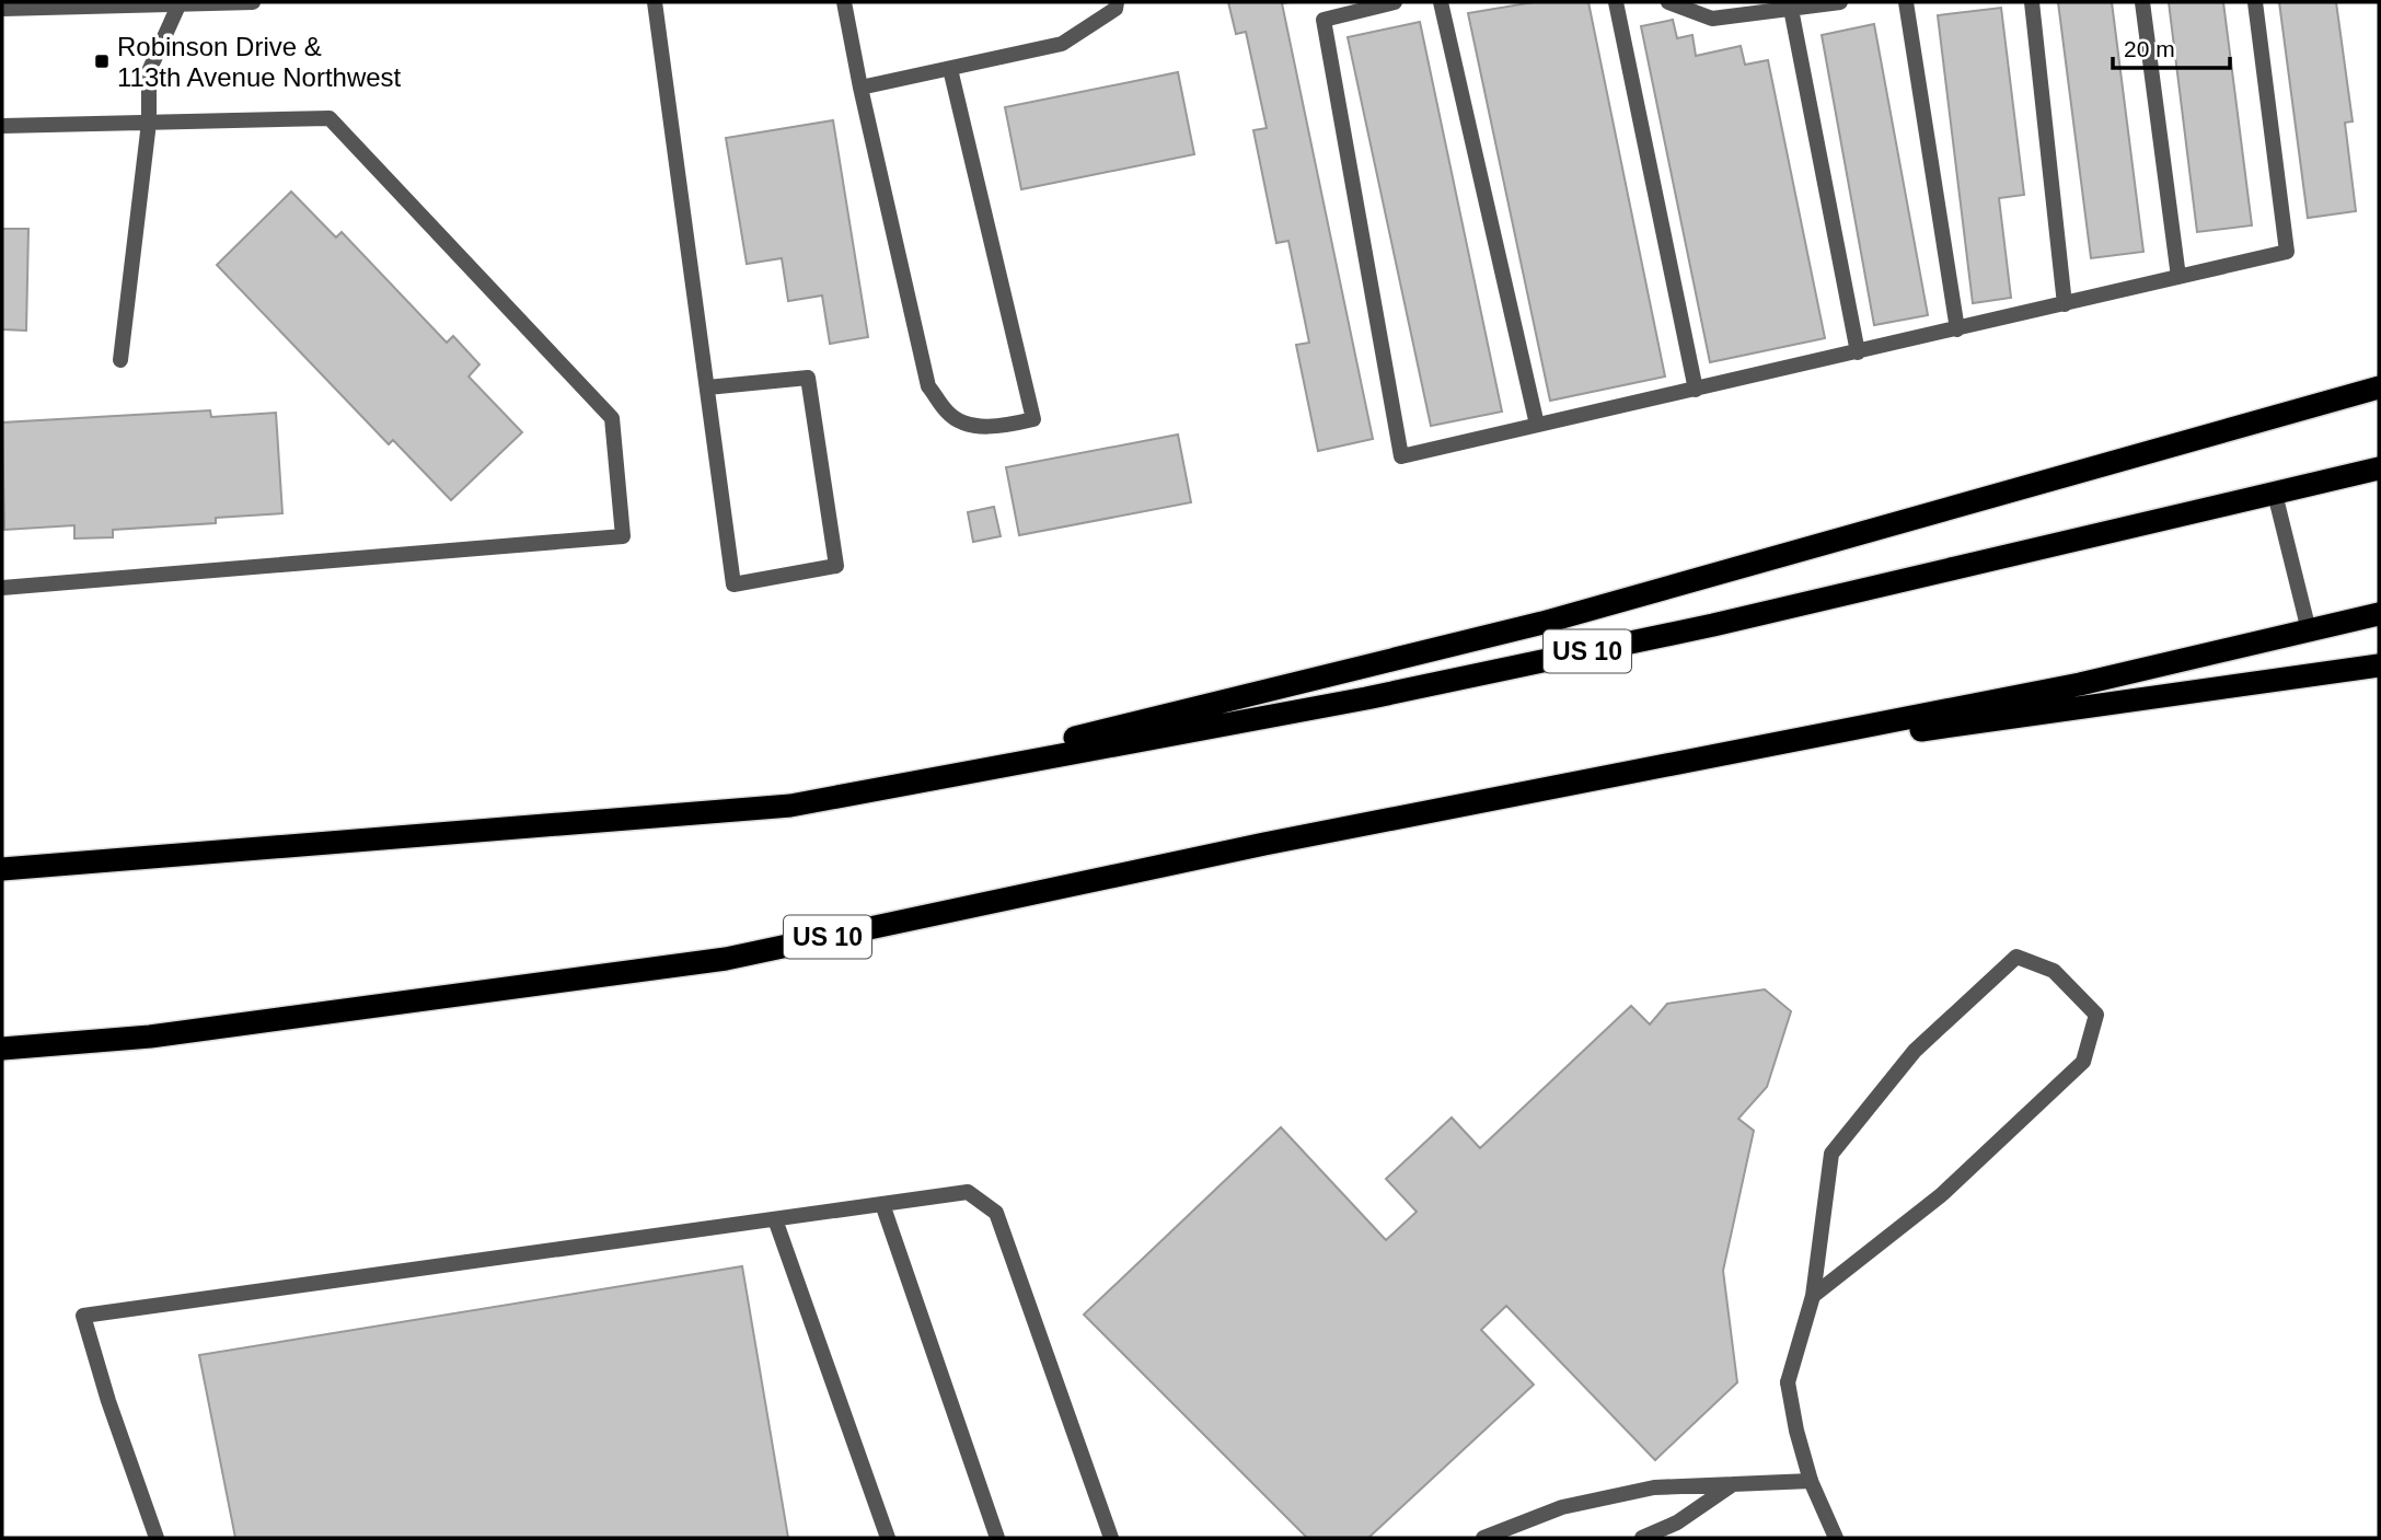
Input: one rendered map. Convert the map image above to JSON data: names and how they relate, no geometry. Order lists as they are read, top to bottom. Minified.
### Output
{"streets":{"highway":["US 10"]},"places":{"transit":["Robinson Drive & 113th Avenue Northwest"]},"scale_bar":"20 m"}
